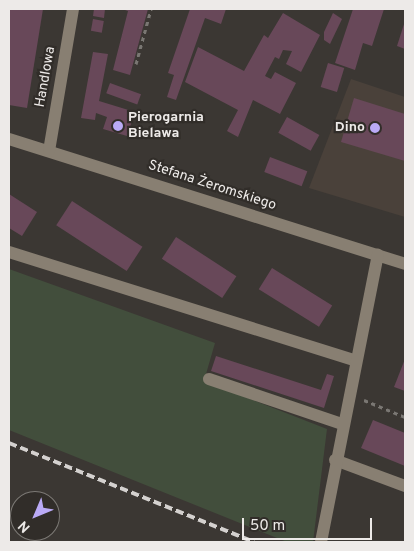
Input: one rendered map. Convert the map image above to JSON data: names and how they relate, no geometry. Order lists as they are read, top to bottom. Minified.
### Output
{"streets":{"street":["Handlowa","Stefana Żeromskiego"]},"crossings":[["Handlowa","Stefana Żeromskiego"]],"places":["Pierogarnia Bielawa","Dino"],"scale_bar":"50 m","north":"bottom left"}
